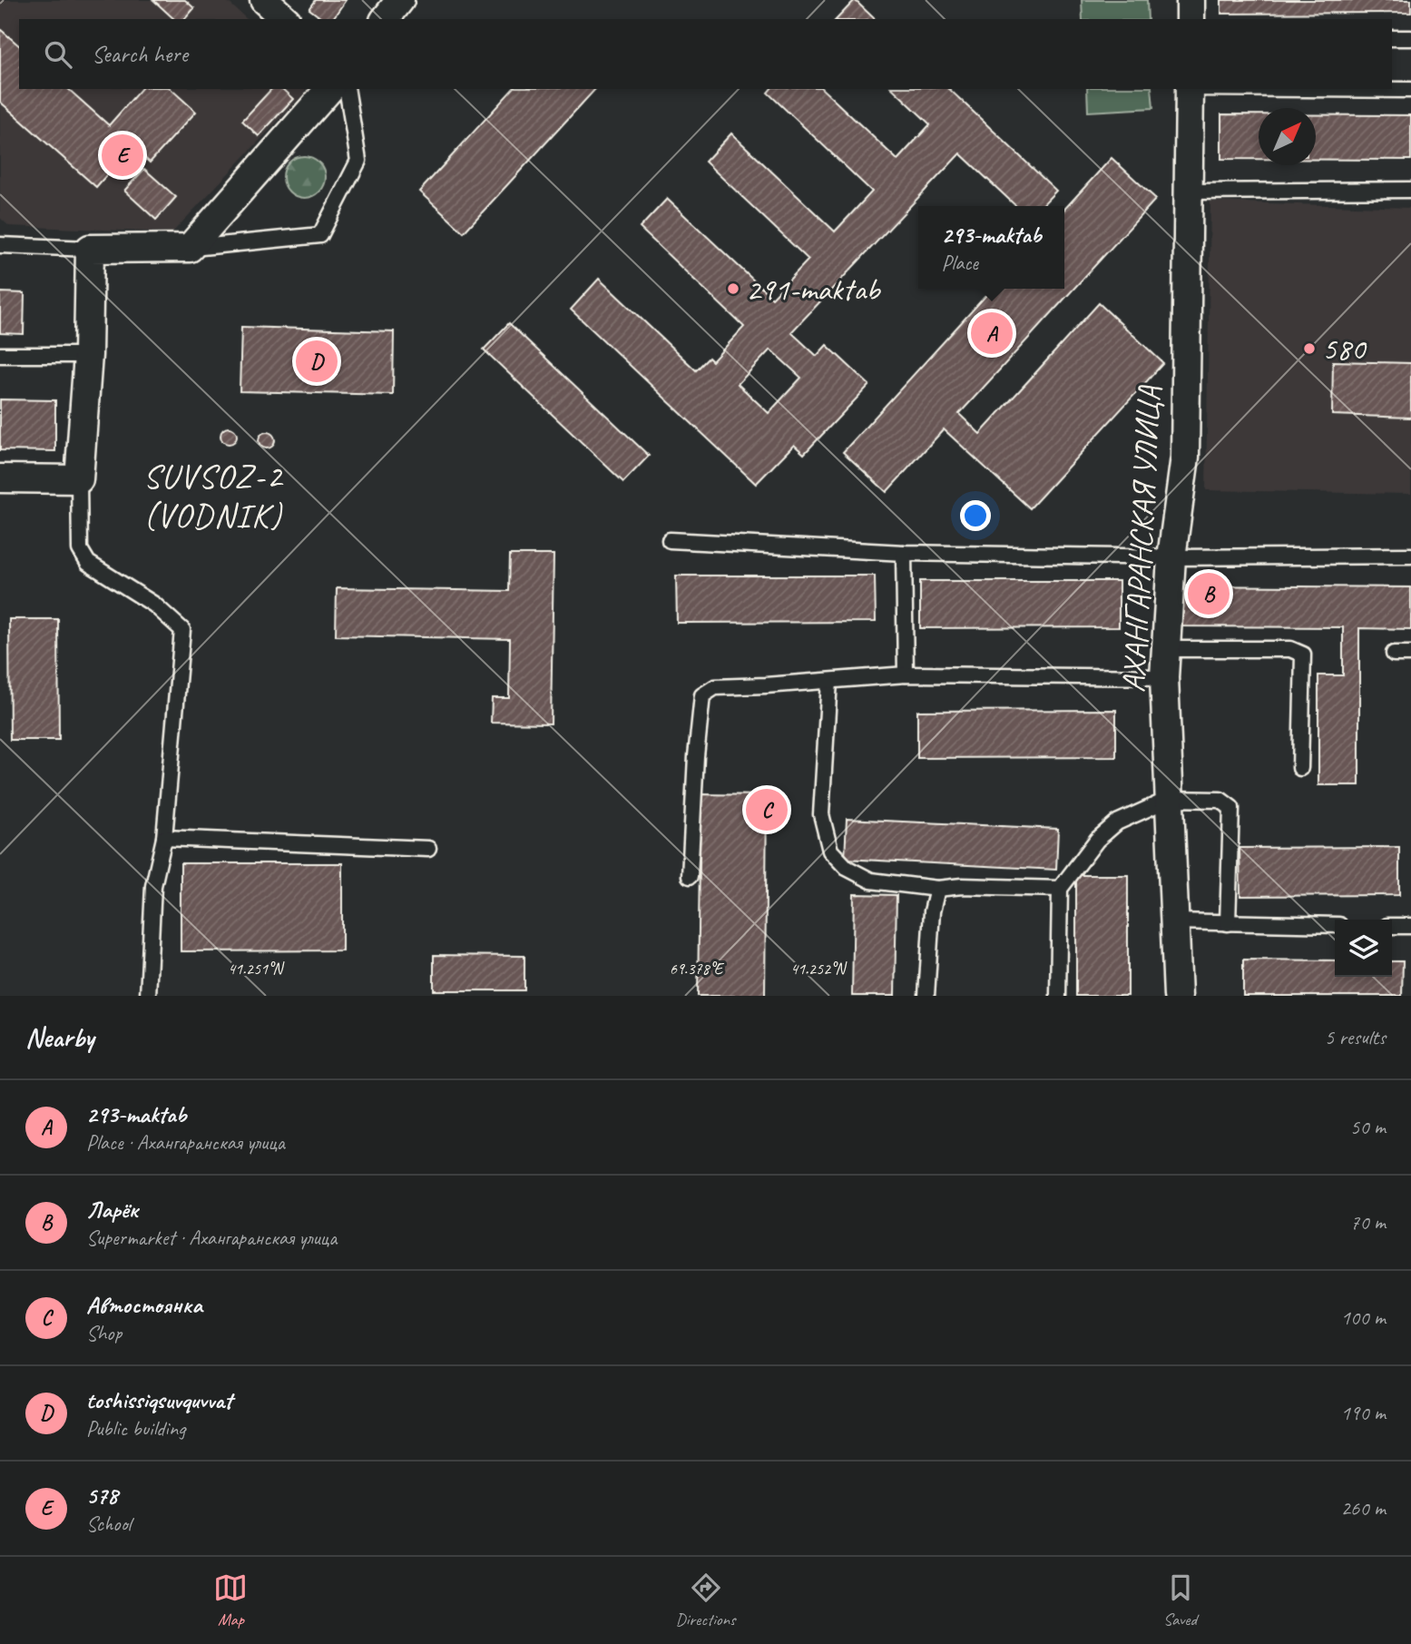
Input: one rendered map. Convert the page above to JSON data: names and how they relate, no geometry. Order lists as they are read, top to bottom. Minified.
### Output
{"streets":{"street":["АХАНГАРАНСКАЯ УЛИЦА"]},"districts":["SUVSOZ-2 (VODNIK)"],"places":["291-maktab","580"],"north":"top right","page":{"search":"Search here","pins":["E","A","D","B","C"],"popup":["293-maktab","Place"],"heading":["Nearby","5 results"],"list":[{"mark":"A","name":"293-maktab","note":"Place · Ахангаранская улица","value":"50 m"},{"mark":"B","name":"Ларёк","note":"Supermarket · Ахангаранская улица","value":"70 m"},{"mark":"C","name":"Автостоянка","note":"Shop","value":"100 m"},{"mark":"D","name":"toshissiqsuvquvvat","note":"Public building","value":"190 m"},{"mark":"E","name":"578","note":"School","value":"260 m"}],"nav":["Map","Directions","Saved"]},"coordinates":["69.378°E","41.251°N","41.252°N"]}
